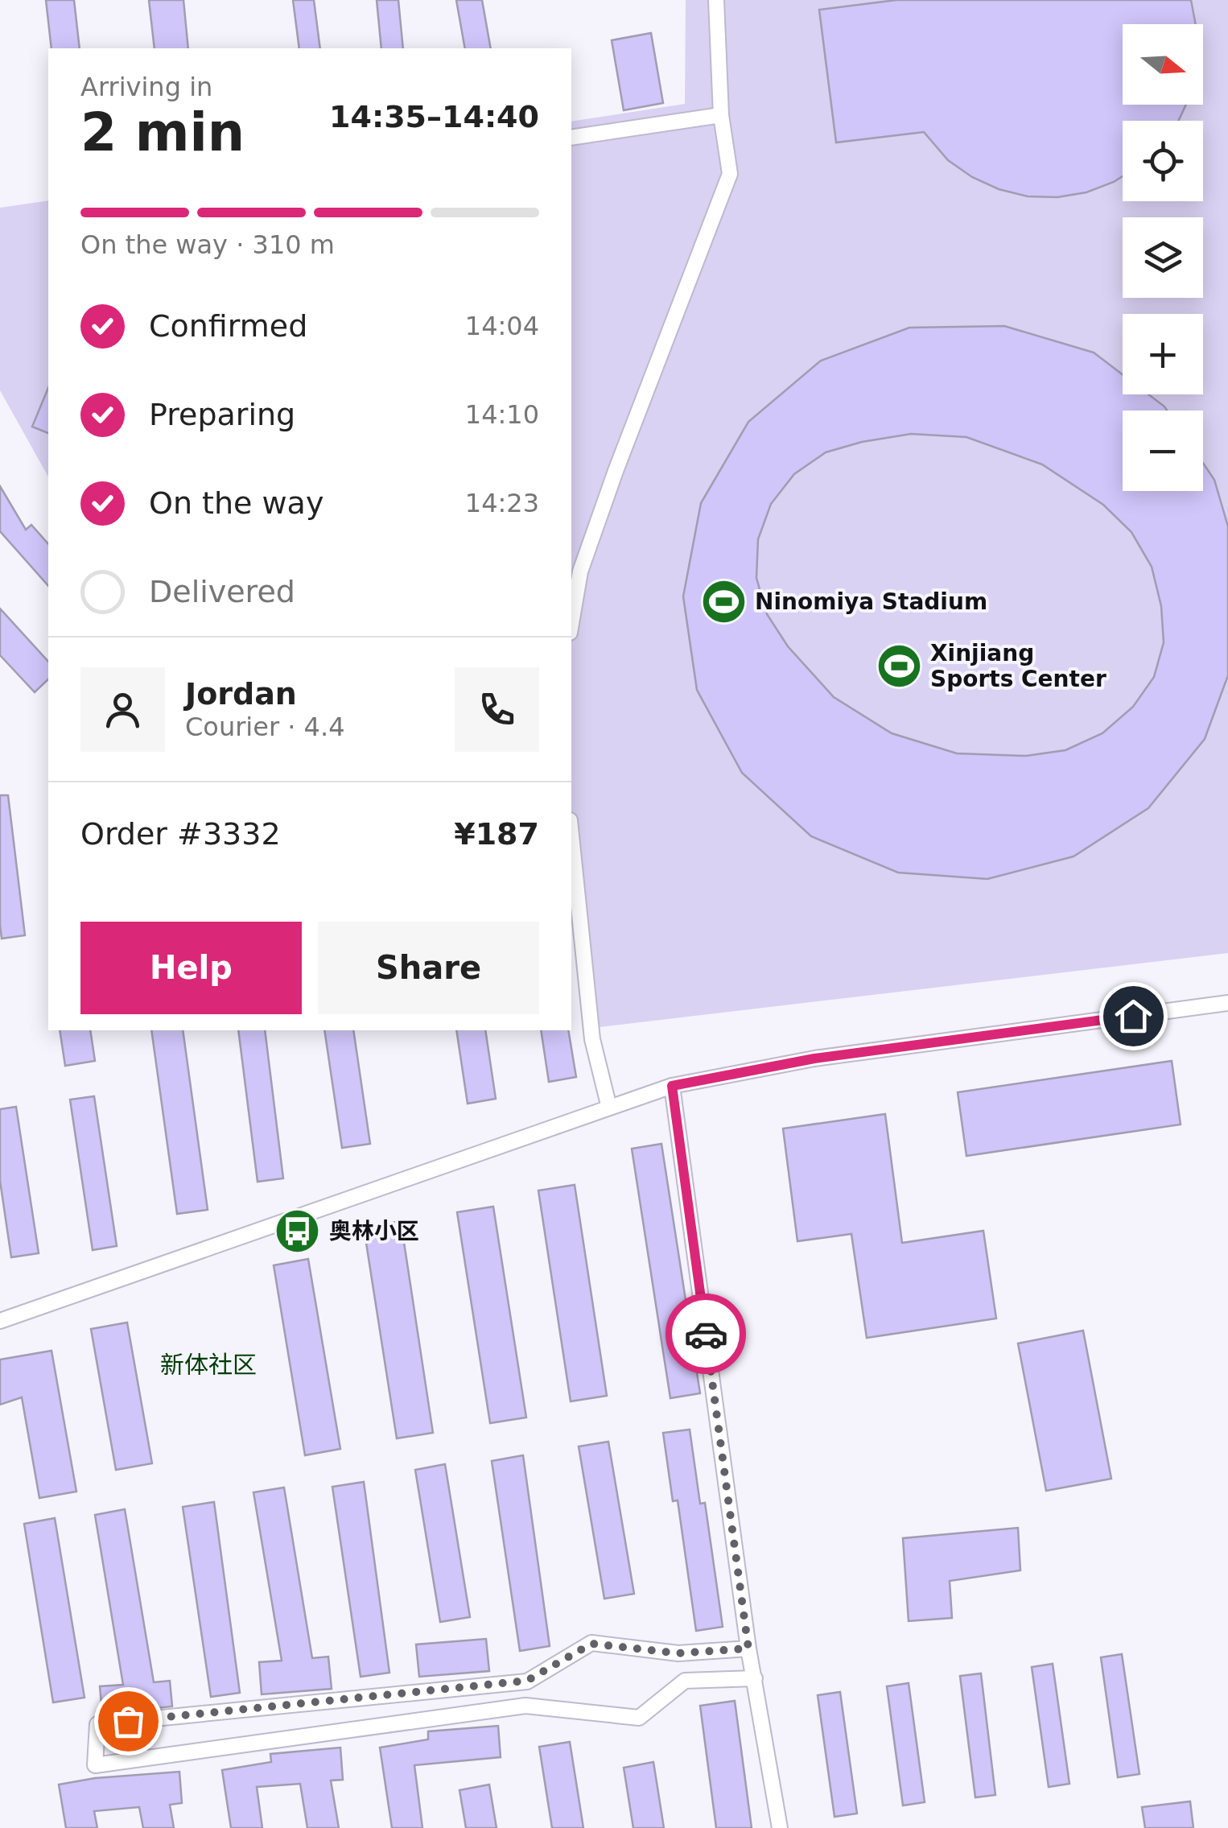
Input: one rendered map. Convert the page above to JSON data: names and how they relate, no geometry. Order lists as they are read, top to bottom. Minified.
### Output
{"districts":["新体社区"],"places":{"sports":["Ninomiya Stadium","Xinjiang Sports Center"],"bus stop":["奥林小区"]},"north":"right","page":{"map_buttons":["+","−"],"heading":["2 min","Arriving in","14:35–14:40"],"panel":["Jordan","Courier · 4.4","Order #3332","¥187"],"bar":"On the way · 310 m","list":[["Confirmed","14:04"],["Preparing","14:10"],["On the way","14:23"],"Delivered"],"buttons":["Help","Share"]}}
